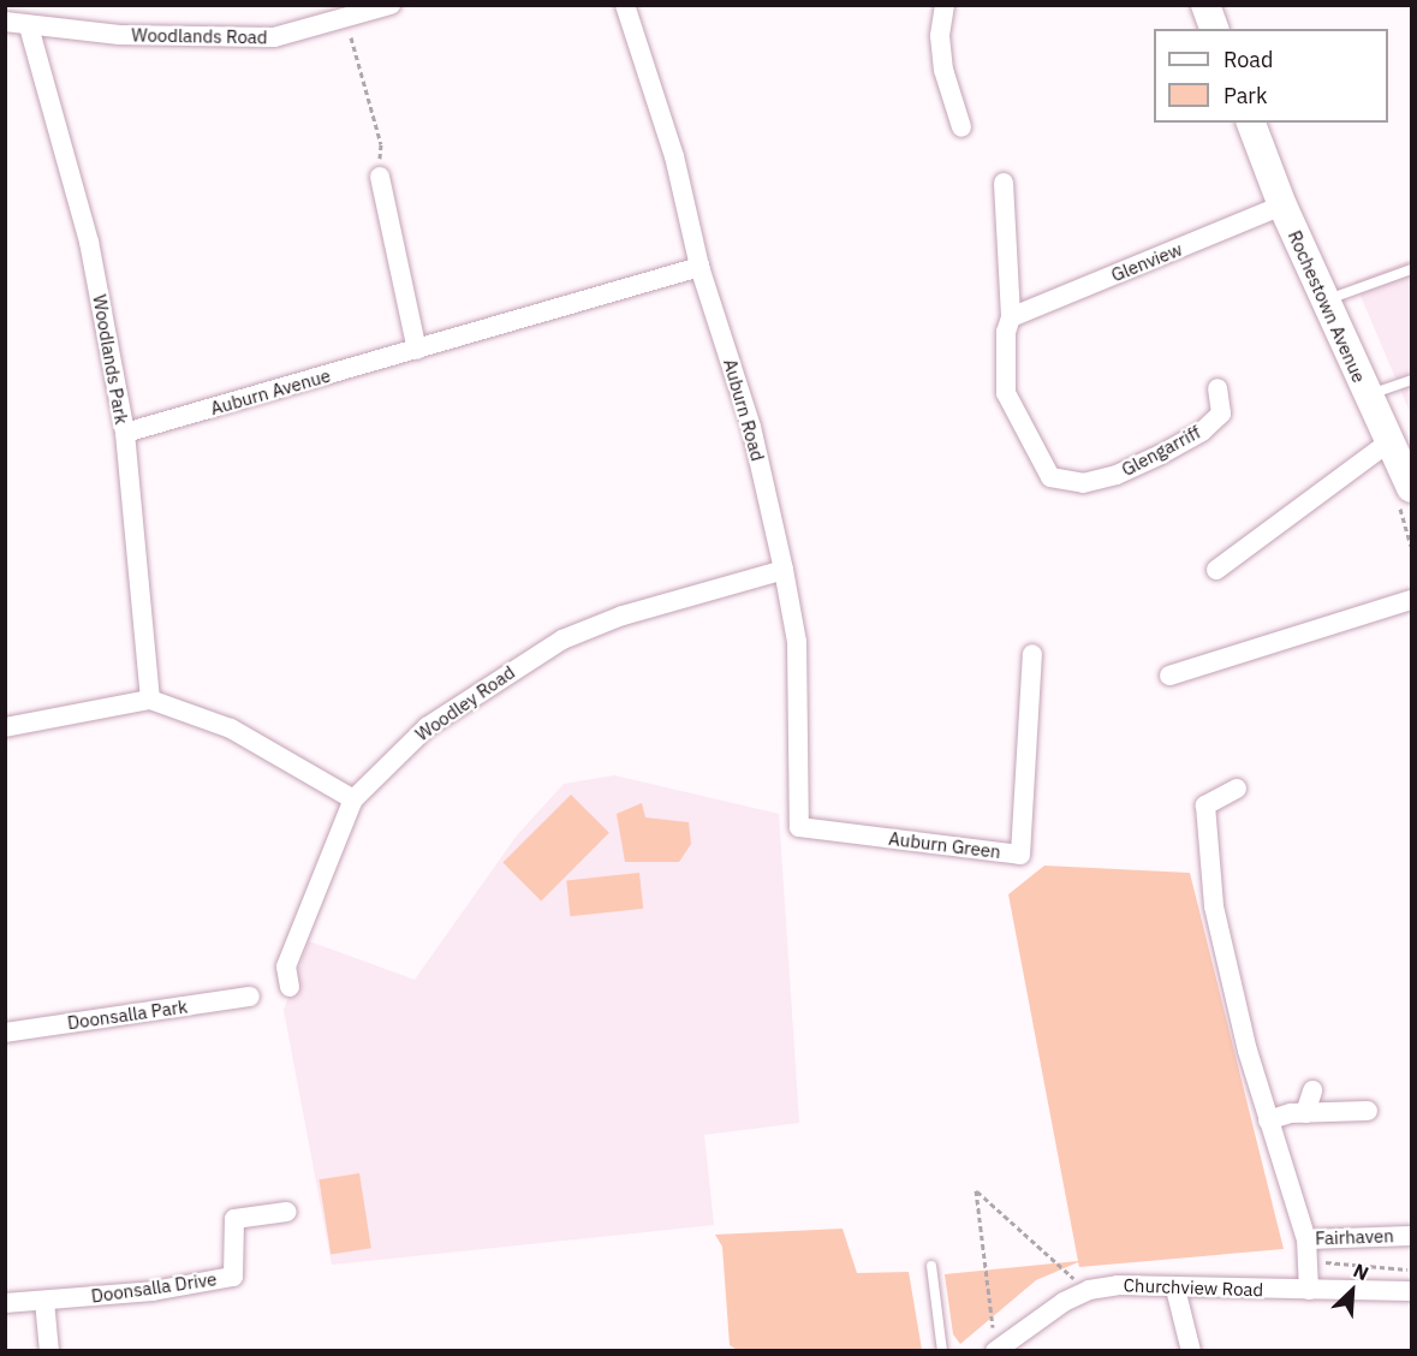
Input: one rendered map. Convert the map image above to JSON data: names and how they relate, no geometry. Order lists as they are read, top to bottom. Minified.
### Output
{"streets":{"main road":["Rochestown Avenue"],"street":["Woodlands Road","Glenview","Woodlands Park","Auburn Avenue","Auburn Road","Glengarriff","Woodley Road","Auburn Green","Doonsalla Park","Fairhaven","Doonsalla Drive","Churchview Road"]},"crossings":[["Woodlands Road","Woodlands Park"],["Glenview","Rochestown Avenue"],["Glenview","Glengarriff"],["Woodlands Park","Auburn Avenue"],["Auburn Avenue","Auburn Road"],["Auburn Road","Woodley Road"],["Auburn Road","Auburn Green"],["Fairhaven","Churchview Road"]],"legend":["Road","Park"],"north":"top right"}
